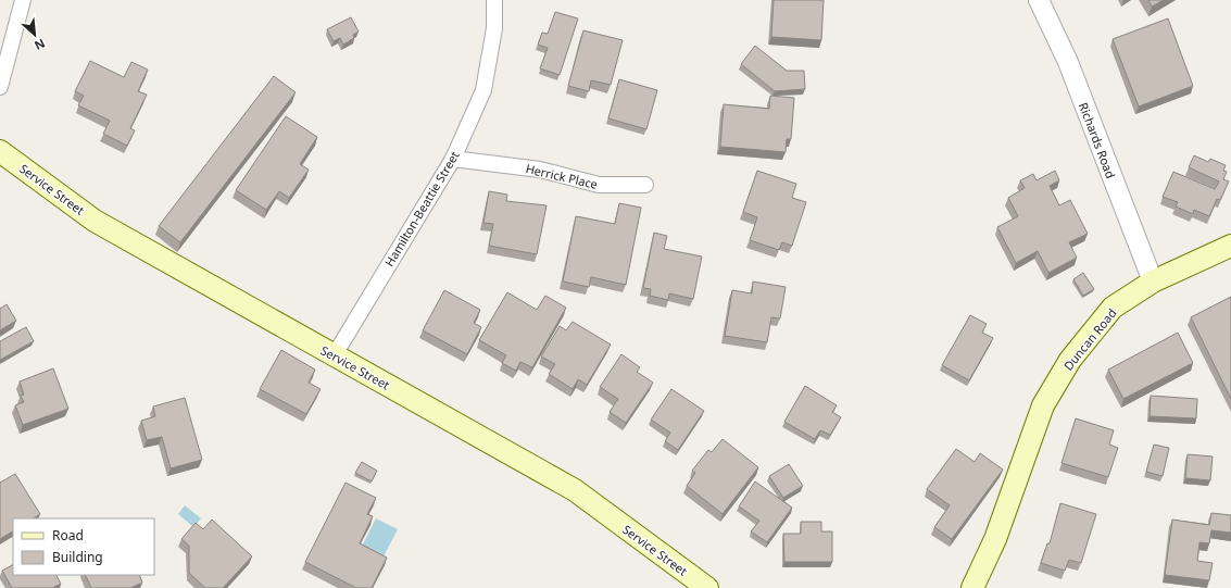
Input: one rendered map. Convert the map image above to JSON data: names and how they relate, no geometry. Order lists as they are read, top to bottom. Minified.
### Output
{"streets":{"main road":["Service Street","Duncan Road"],"street":["Richards Road","Herrick Place","Hamilton-Beattie Street"]},"crossings":[["Richards Road","Duncan Road"],["Herrick Place","Hamilton-Beattie Street"],["Service Street","Hamilton-Beattie Street"]],"legend":["Road","Building"],"north":"bottom right"}
